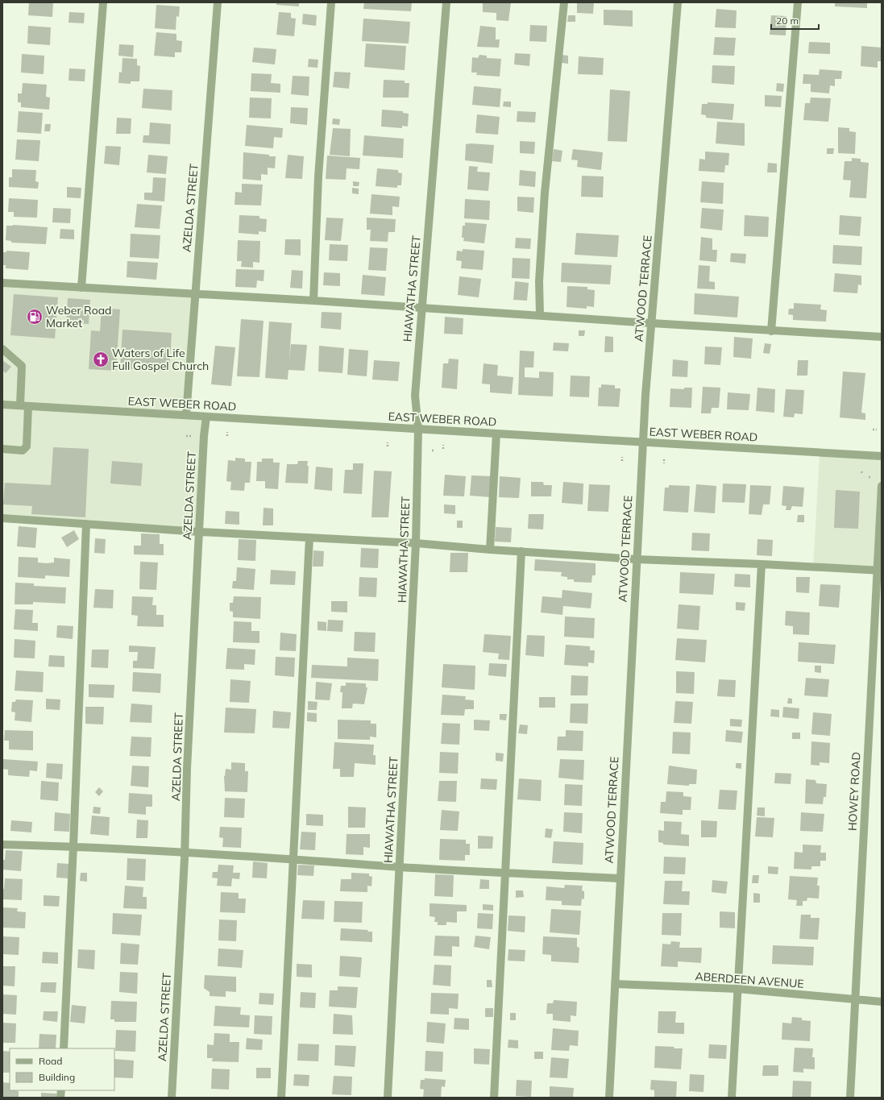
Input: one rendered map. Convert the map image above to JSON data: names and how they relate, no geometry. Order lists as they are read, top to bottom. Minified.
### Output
{"streets":{"street":["AZELDA STREET","HIAWATHA STREET","ATWOOD TERRACE","EAST WEBER ROAD","HOWEY ROAD","ABERDEEN AVENUE"]},"crossings":[["AZELDA STREET","EAST WEBER ROAD"],["HIAWATHA STREET","EAST WEBER ROAD"],["ATWOOD TERRACE","EAST WEBER ROAD"],["ATWOOD TERRACE","ABERDEEN AVENUE"],["HOWEY ROAD","ABERDEEN AVENUE"]],"places":{"fuel station":["Weber Road Market"],"church":["Waters of Life Full Gospel Church"]},"legend":["Road","Building"],"scale_bar":"20 m"}
